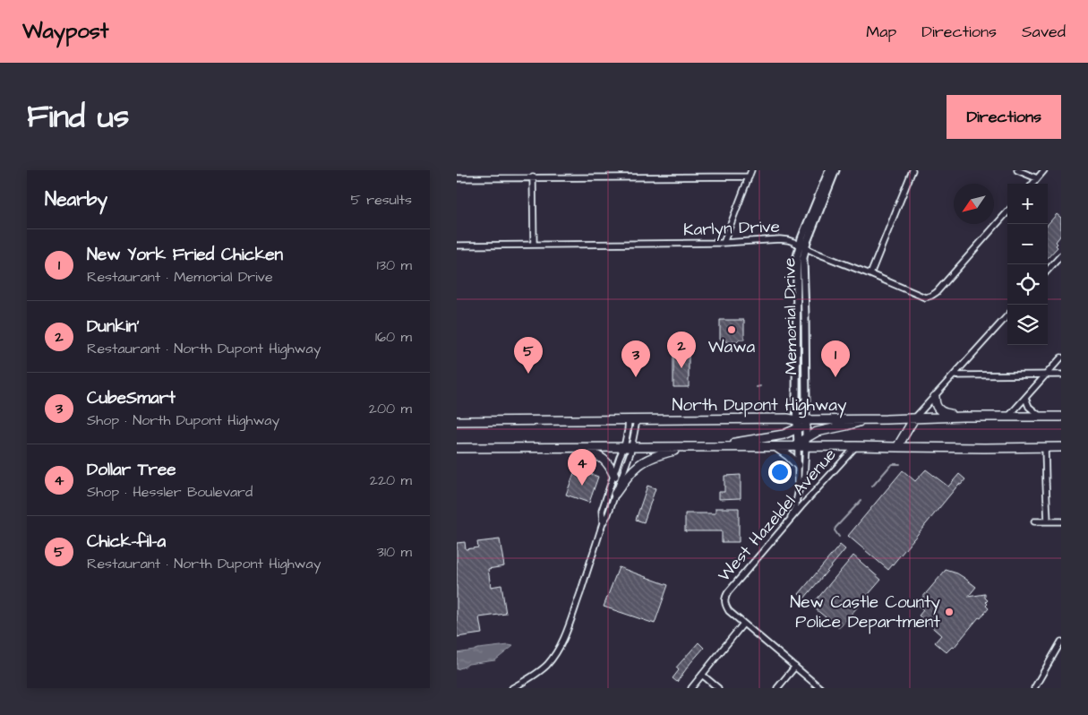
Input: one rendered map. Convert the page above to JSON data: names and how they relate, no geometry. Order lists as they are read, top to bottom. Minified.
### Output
{"streets":{"highway":["North Dupont Highway"],"street":["Karlyn Drive","Memorial Drive","West Hazeldel Avenue"]},"crossings":[["Karlyn Drive","Memorial Drive"],["Memorial Drive","North Dupont Highway"],["Memorial Drive","West Hazeldel Avenue"]],"places":["Wawa","New Castle County Police Department"],"north":"bottom left","page":{"header":"Waypost","nav":["Map","Directions","Saved"],"title":"Find us","buttons":"Directions","heading":["Nearby","5 results"],"map_buttons":["+","−"],"list":[{"mark":"1","name":"New York Fried Chicken","note":"Restaurant · Memorial Drive","value":"130 m"},{"mark":"2","name":"Dunkin'","note":"Restaurant · North Dupont Highway","value":"160 m"},{"mark":"3","name":"CubeSmart","note":"Shop · North Dupont Highway","value":"200 m"},{"mark":"4","name":"Dollar Tree","note":"Shop · Hessler Boulevard","value":"220 m"},{"mark":"5","name":"Chick-fil-a","note":"Restaurant · North Dupont Highway","value":"310 m"}],"pins":["2","5","1","3","4"]}}
